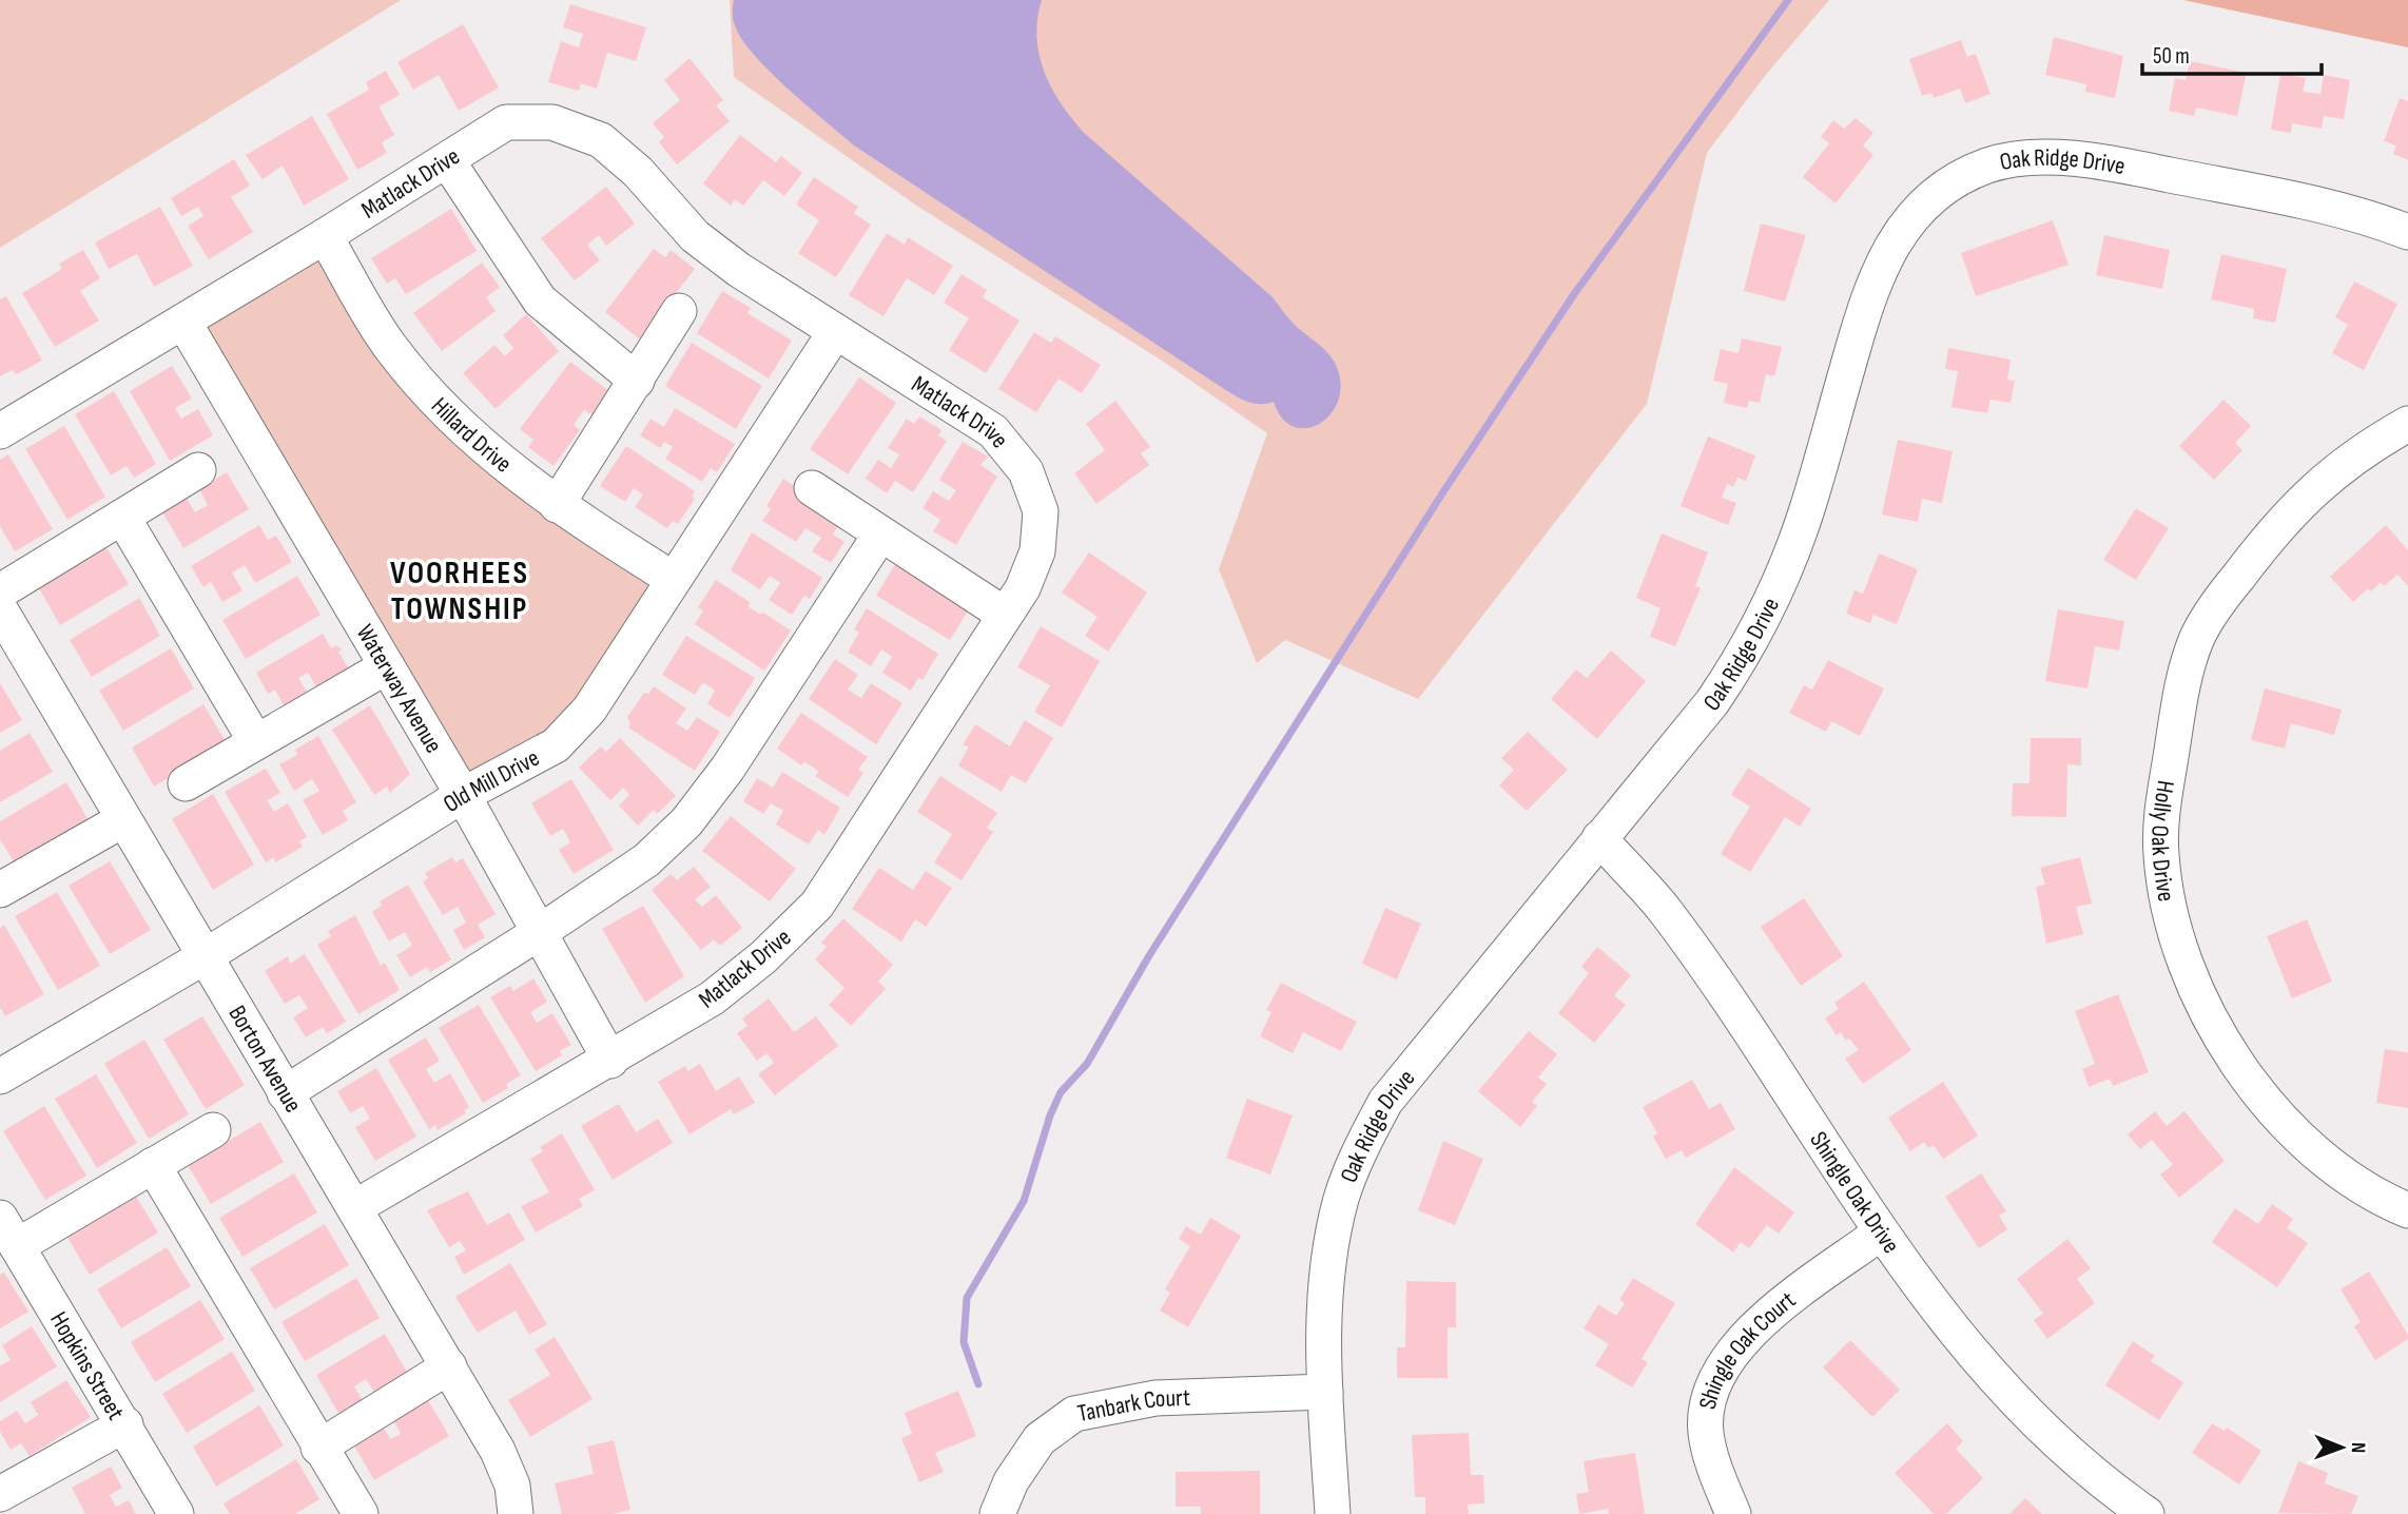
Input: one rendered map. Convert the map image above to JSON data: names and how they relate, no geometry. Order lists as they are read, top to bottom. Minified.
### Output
{"streets":{"street":["Oak Ridge Drive","Matlack Drive","Hillard Drive","Waterway Avenue","Old Mill Drive","Holly Oak Drive","Borton Avenue","Shingle Oak Drive","Shingle Oak Court","Hopkins Street","Tanbark Court"]},"crossings":[["Oak Ridge Drive","Shingle Oak Drive"],["Oak Ridge Drive","Tanbark Court"],["Matlack Drive","Hillard Drive"],["Matlack Drive","Waterway Avenue"],["Matlack Drive","Old Mill Drive"],["Matlack Drive","Borton Avenue"],["Hillard Drive","Old Mill Drive"],["Waterway Avenue","Old Mill Drive"],["Old Mill Drive","Borton Avenue"],["Shingle Oak Drive","Shingle Oak Court"]],"districts":["VOORHEES TOWNSHIP"],"scale_bar":"50 m","north":"right"}
